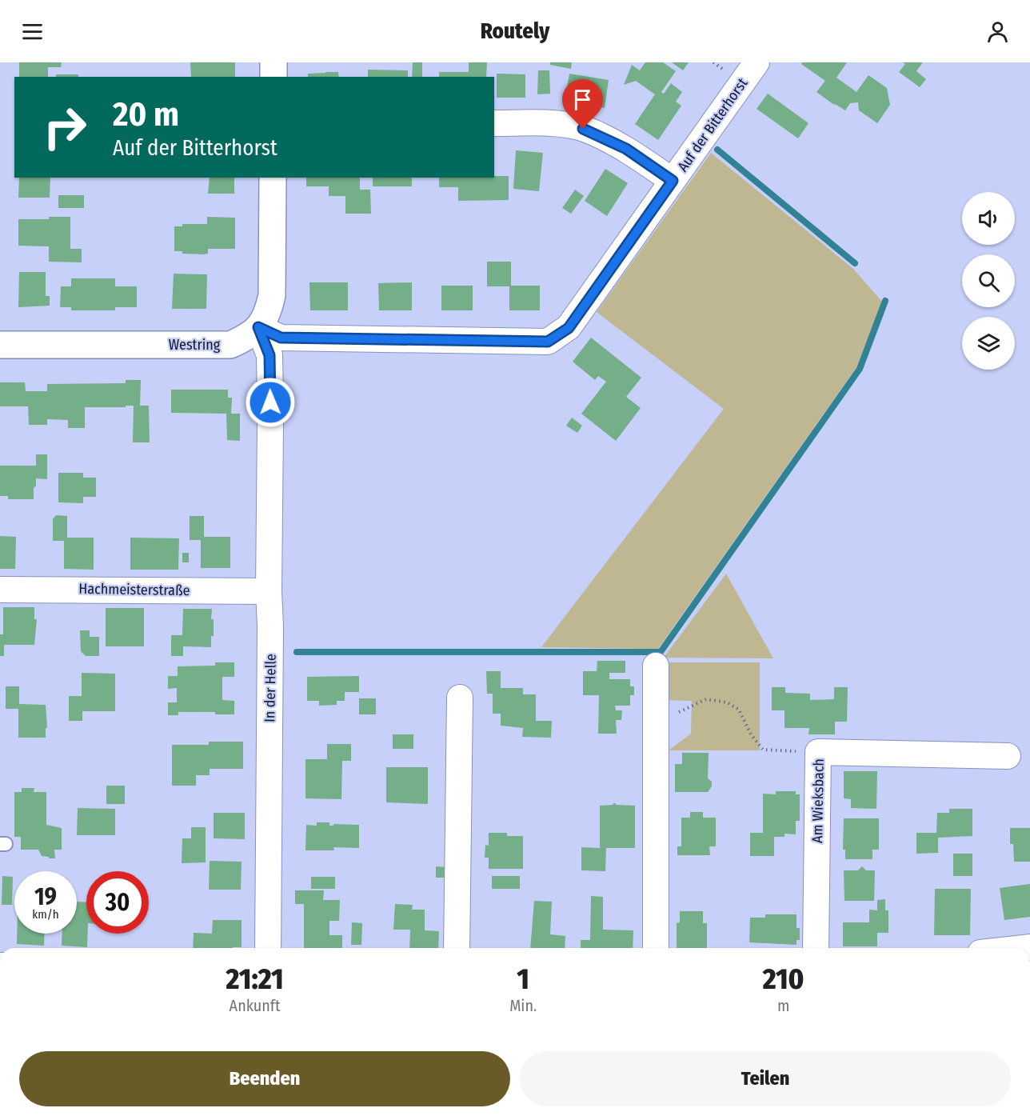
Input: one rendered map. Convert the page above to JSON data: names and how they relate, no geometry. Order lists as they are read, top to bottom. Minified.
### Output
{"streets":{"main road":["Westring"],"street":["Auf der Bitterhorst","Hachmeisterstraße","In der Helle","Am Wieksbach"]},"crossings":[["Auf der Bitterhorst","Westring"],["Auf der Bitterhorst","In der Helle"],["Westring","In der Helle"],["Hachmeisterstraße","In der Helle"]],"page":{"header":"Routely","turn":["20 m","Auf der Bitterhorst"],"speed":"19 km/h","limit":"30","eta":["21:21","Ankunft","1","Min.","210","m"],"buttons":["Beenden","Teilen"]}}
